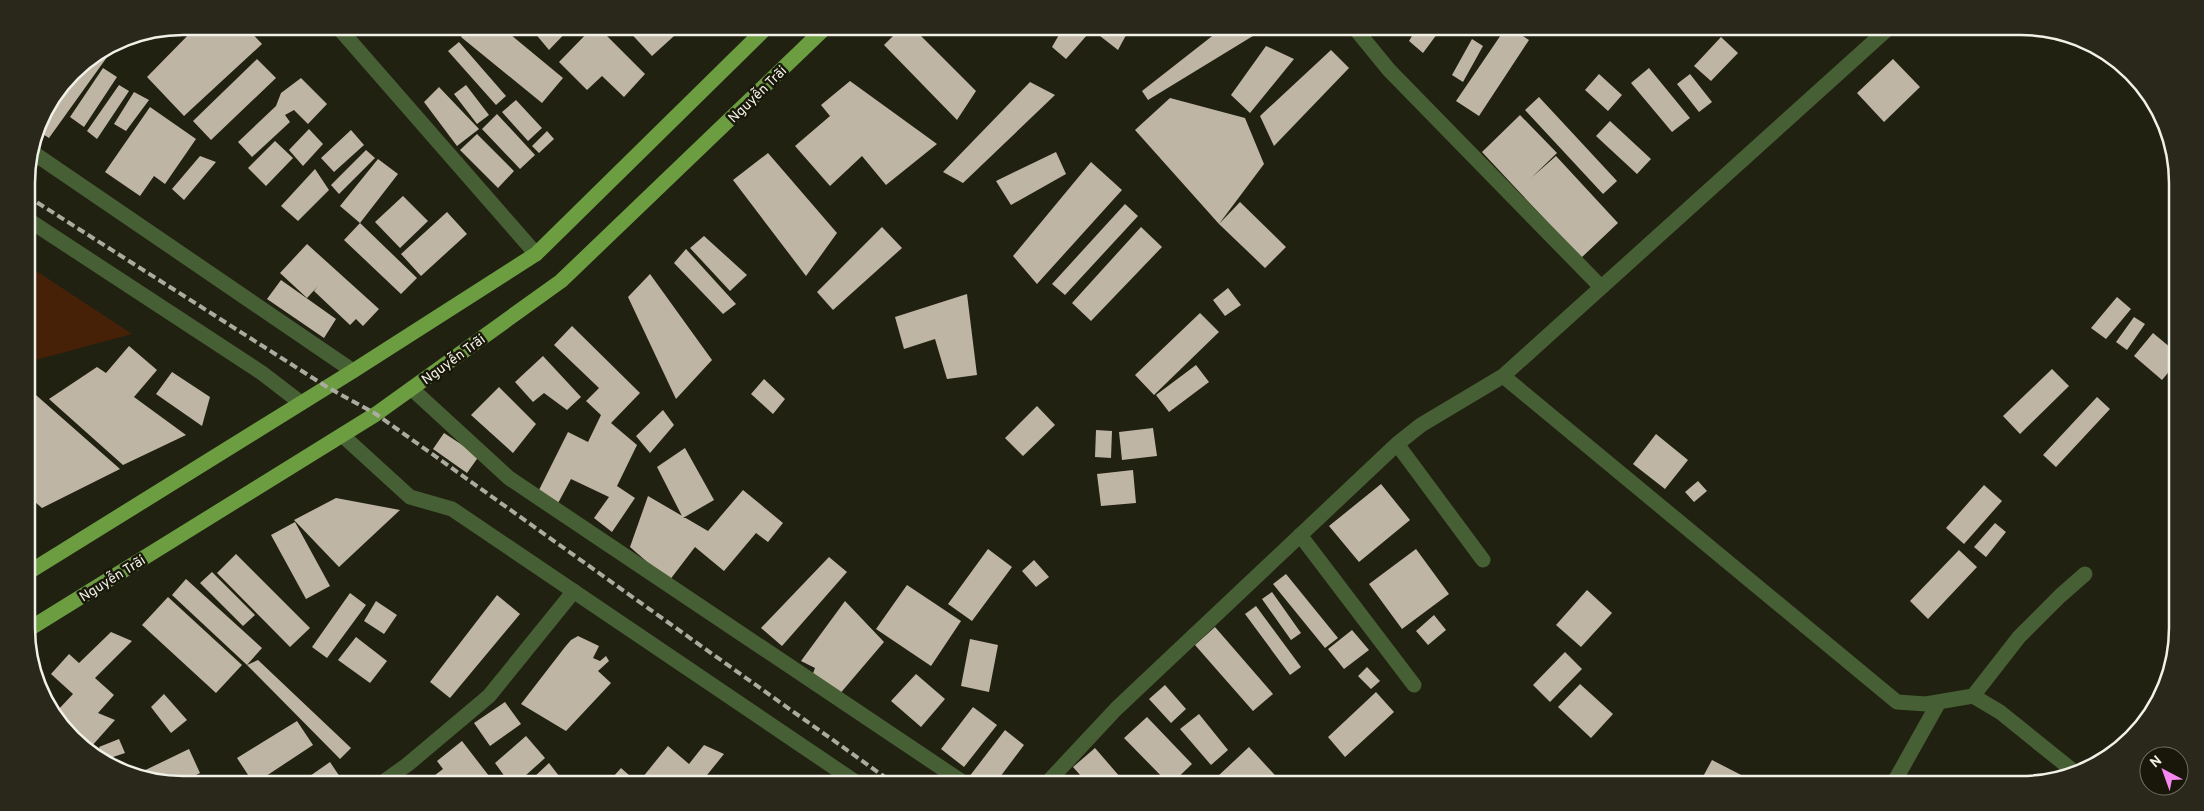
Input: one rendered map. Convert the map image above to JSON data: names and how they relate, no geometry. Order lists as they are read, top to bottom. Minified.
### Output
{"streets":{"main road":["Nguyễn Trãi"]},"north":"top left"}
